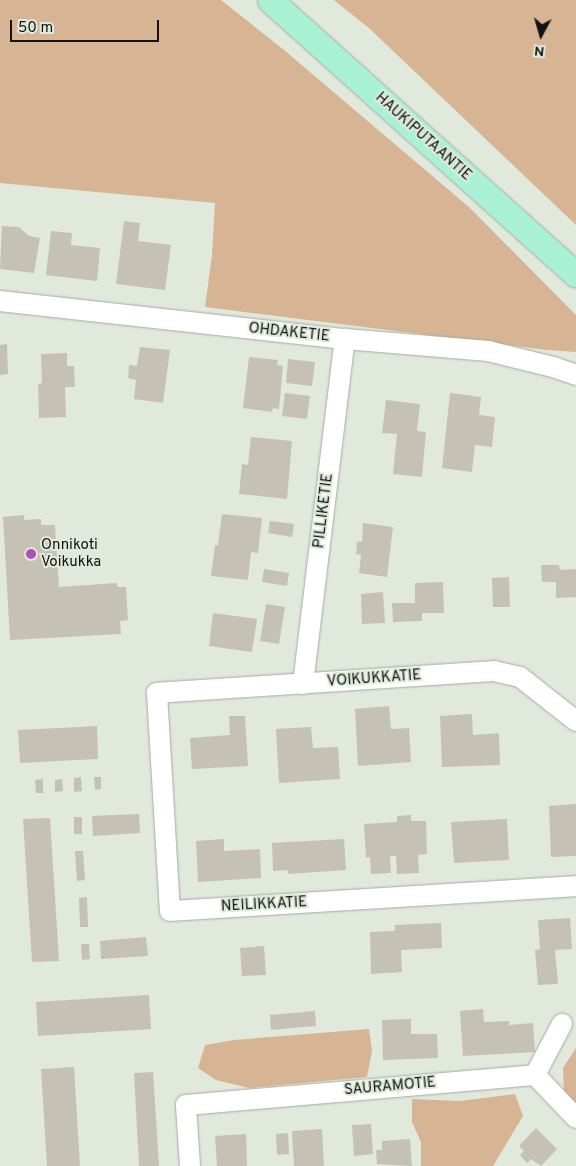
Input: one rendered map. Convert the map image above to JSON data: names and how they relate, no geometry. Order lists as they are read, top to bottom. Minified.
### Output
{"streets":{"main road":["HAUKIPUTAANTIE"],"street":["OHDAKETIE","PILLIKETIE","VOIKUKKATIE","NEILIKKATIE","SAURAMOTIE"]},"crossings":[["OHDAKETIE","PILLIKETIE"],["PILLIKETIE","VOIKUKKATIE"],["VOIKUKKATIE","NEILIKKATIE"]],"places":["Onnikoti Voikukka"],"scale_bar":"50 m","north":"bottom"}
